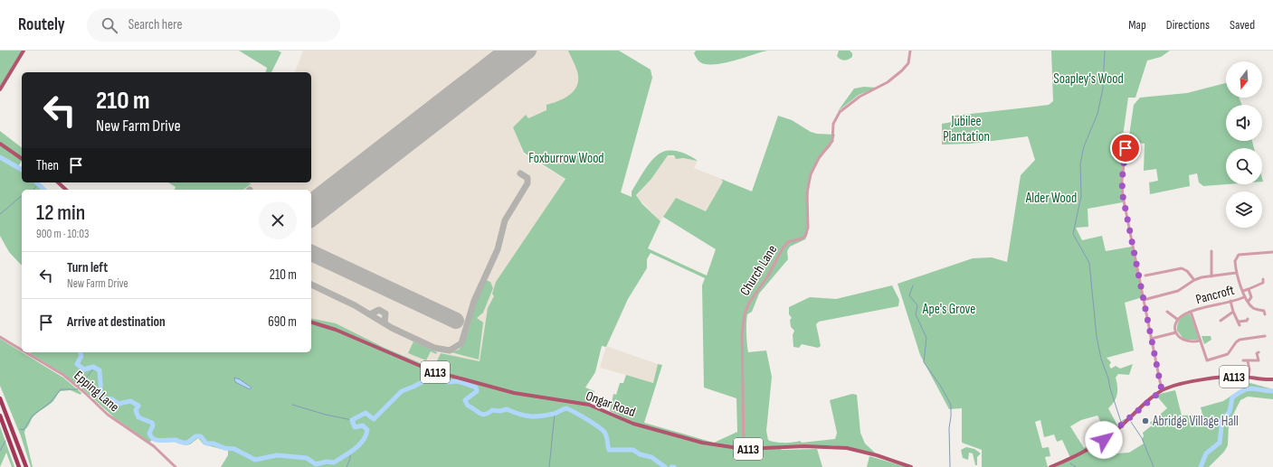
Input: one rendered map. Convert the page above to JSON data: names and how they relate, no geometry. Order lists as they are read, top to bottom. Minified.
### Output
{"streets":{"main road":["A113","Ongar Road"],"street":["Church Lane","Pancroft","Epping Lane"]},"crossings":[["Church Lane","Ongar Road"]],"parks":["Soapley's Wood","Jubilee Plantation","Foxburrow Wood","Alder Wood","Ape's Grove"],"places":["Abridge Village Hall"],"north":"bottom","page":{"header":"Routely","search":"Search here","nav":["Map","Directions","Saved"],"turn":["210 m","New Farm Drive"],"then":"Then","heading":["12 min","900 m · 10:03"],"list":[{"name":"Turn left","note":"New Farm Drive","value":"210 m"},{"name":"Arrive at destination","value":"690 m"}]}}
